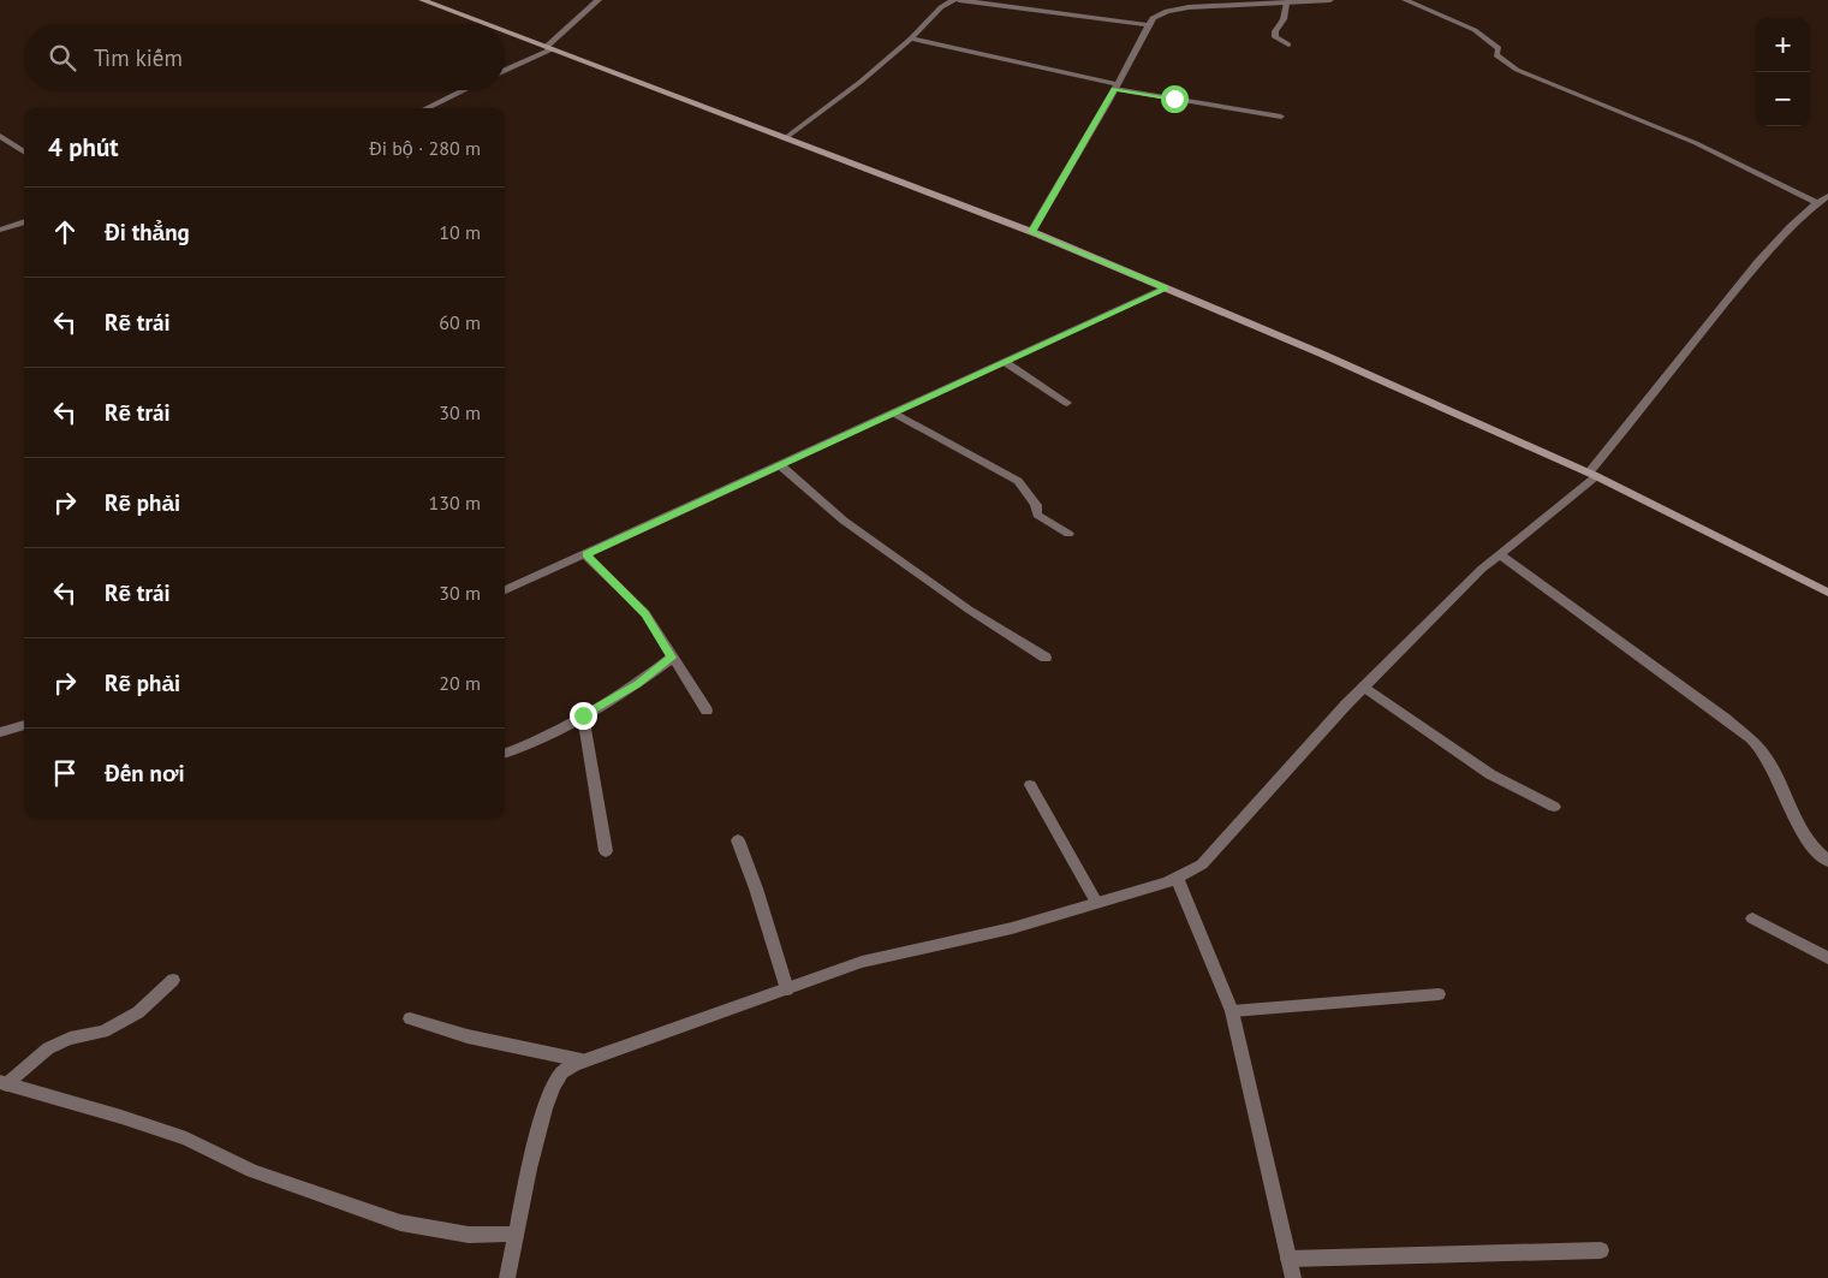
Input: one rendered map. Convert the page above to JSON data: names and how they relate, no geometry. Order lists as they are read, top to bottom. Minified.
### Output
{"page":{"map_buttons":["+","−"],"search":"Tìm kiếm","heading":["4 phút","Đi bộ · 280 m"],"list":[["Đi thẳng","10 m"],["Rẽ trái","60 m"],["Rẽ trái","30 m"],["Rẽ phải","130 m"],["Rẽ trái","30 m"],["Rẽ phải","20 m"],"Đến nơi"]}}
